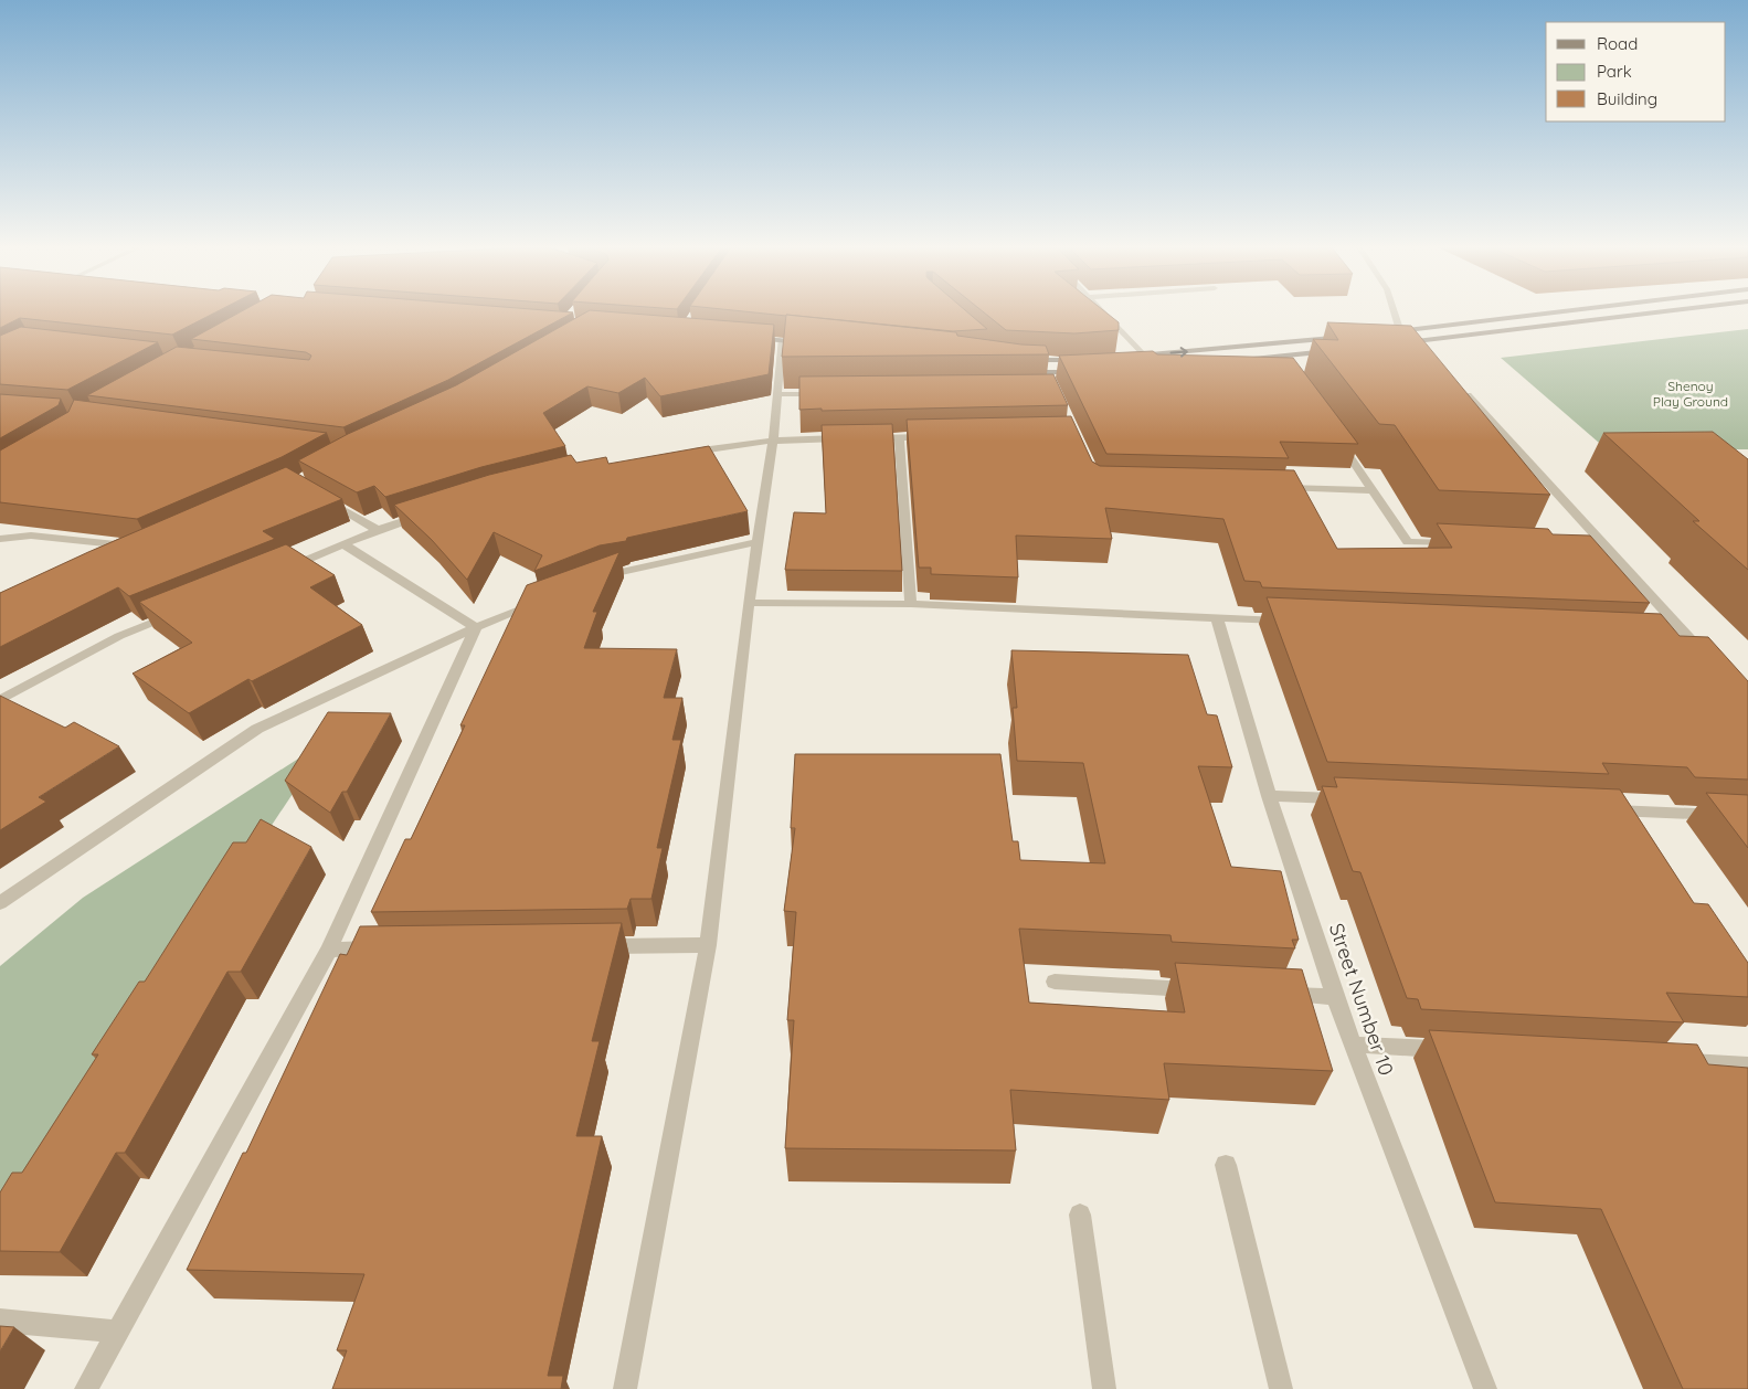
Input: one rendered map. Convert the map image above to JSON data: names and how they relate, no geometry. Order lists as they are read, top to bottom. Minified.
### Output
{"streets":{"street":["Street Number 10"]},"parks":["Shenoy Play Ground"],"legend":["Road","Park","Building"]}
